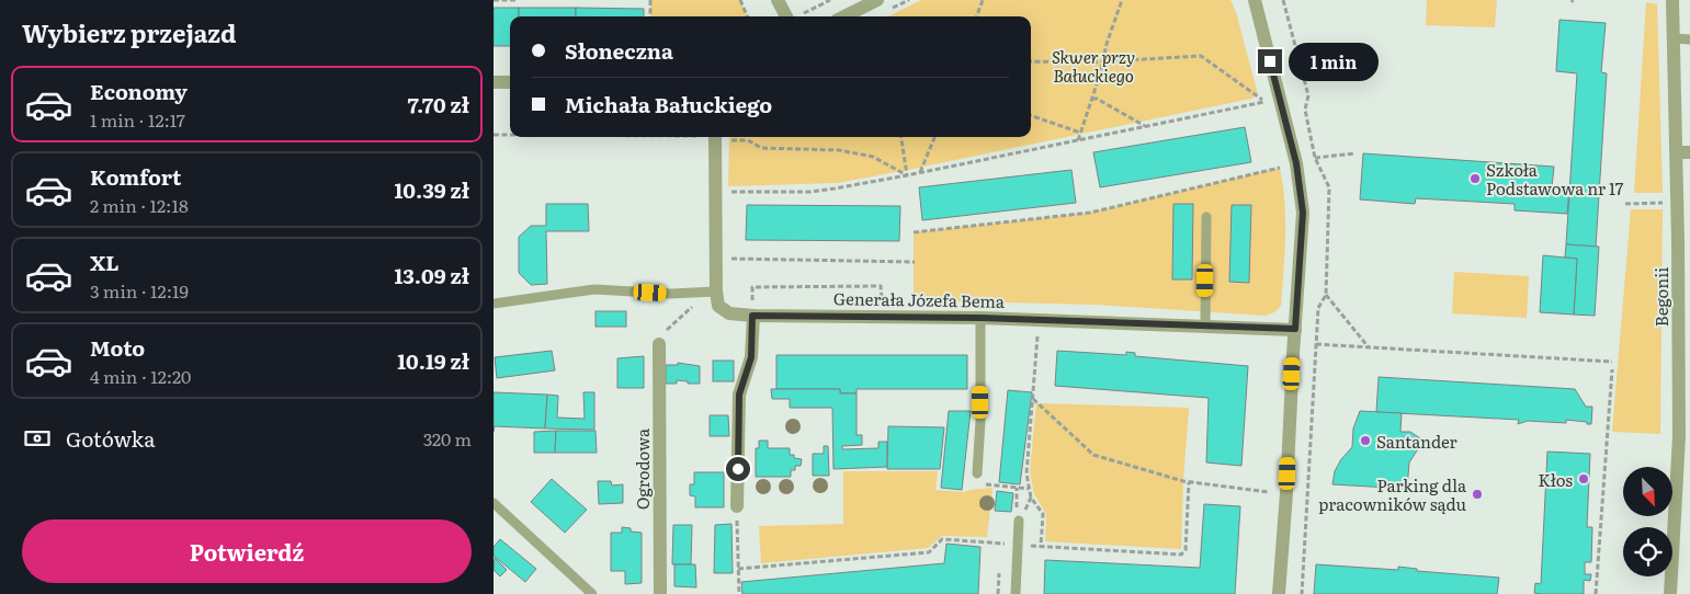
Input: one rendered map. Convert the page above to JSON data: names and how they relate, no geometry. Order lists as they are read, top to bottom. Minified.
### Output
{"streets":{"street":["Begonii","Generała Józefa Bema","Ogrodowa"]},"parks":["Skwer przy Bałuckiego"],"places":["Szkoła Podstawowa nr 17","Santander","Kłos","Parking dla pracowników sądu"],"north":"bottom right","page":{"heading":"Wybierz przejazd","banner":["Słoneczna","Michała Bałuckiego"],"bubble":"1 min","list":[{"name":"Economy","note":"1 min · 12:17","value":"7.70 zł"},{"name":"Komfort","note":"2 min · 12:18","value":"10.39 zł"},{"name":"XL","note":"3 min · 12:19","value":"13.09 zł"},{"name":"Moto","note":"4 min · 12:20","value":"10.19 zł"}],"pay":["Gotówka","320 m"],"buttons":"Potwierdź"}}
